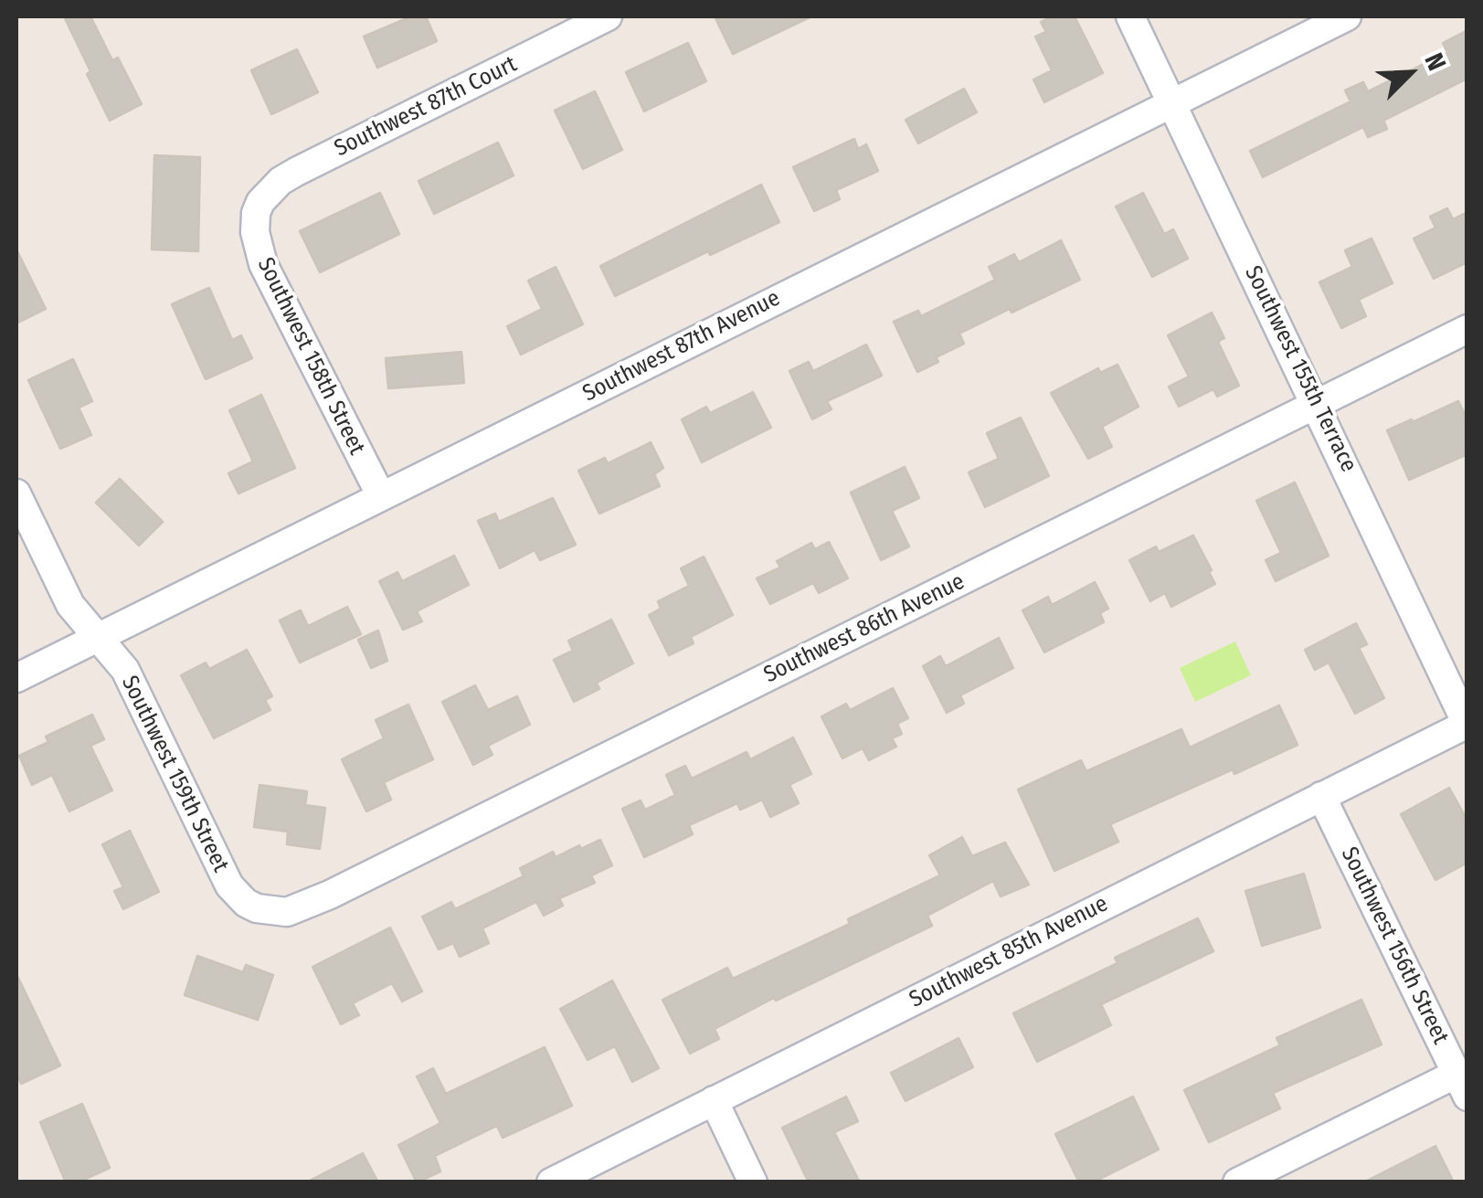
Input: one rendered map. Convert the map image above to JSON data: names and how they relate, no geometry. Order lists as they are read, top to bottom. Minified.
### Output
{"streets":{"street":["Southwest 87th Court","Southwest 87th Avenue","Southwest 158th Street","Southwest 155th Terrace","Southwest 86th Avenue","Southwest 159th Street","Southwest 156th Street","Southwest 85th Avenue"]},"crossings":[["Southwest 87th Court","Southwest 158th Street"],["Southwest 87th Avenue","Southwest 158th Street"],["Southwest 87th Avenue","Southwest 155th Terrace"],["Southwest 87th Avenue","Southwest 159th Street"],["Southwest 155th Terrace","Southwest 86th Avenue"],["Southwest 155th Terrace","Southwest 85th Avenue"],["Southwest 86th Avenue","Southwest 159th Street"],["Southwest 156th Street","Southwest 85th Avenue"]],"north":"top right"}
